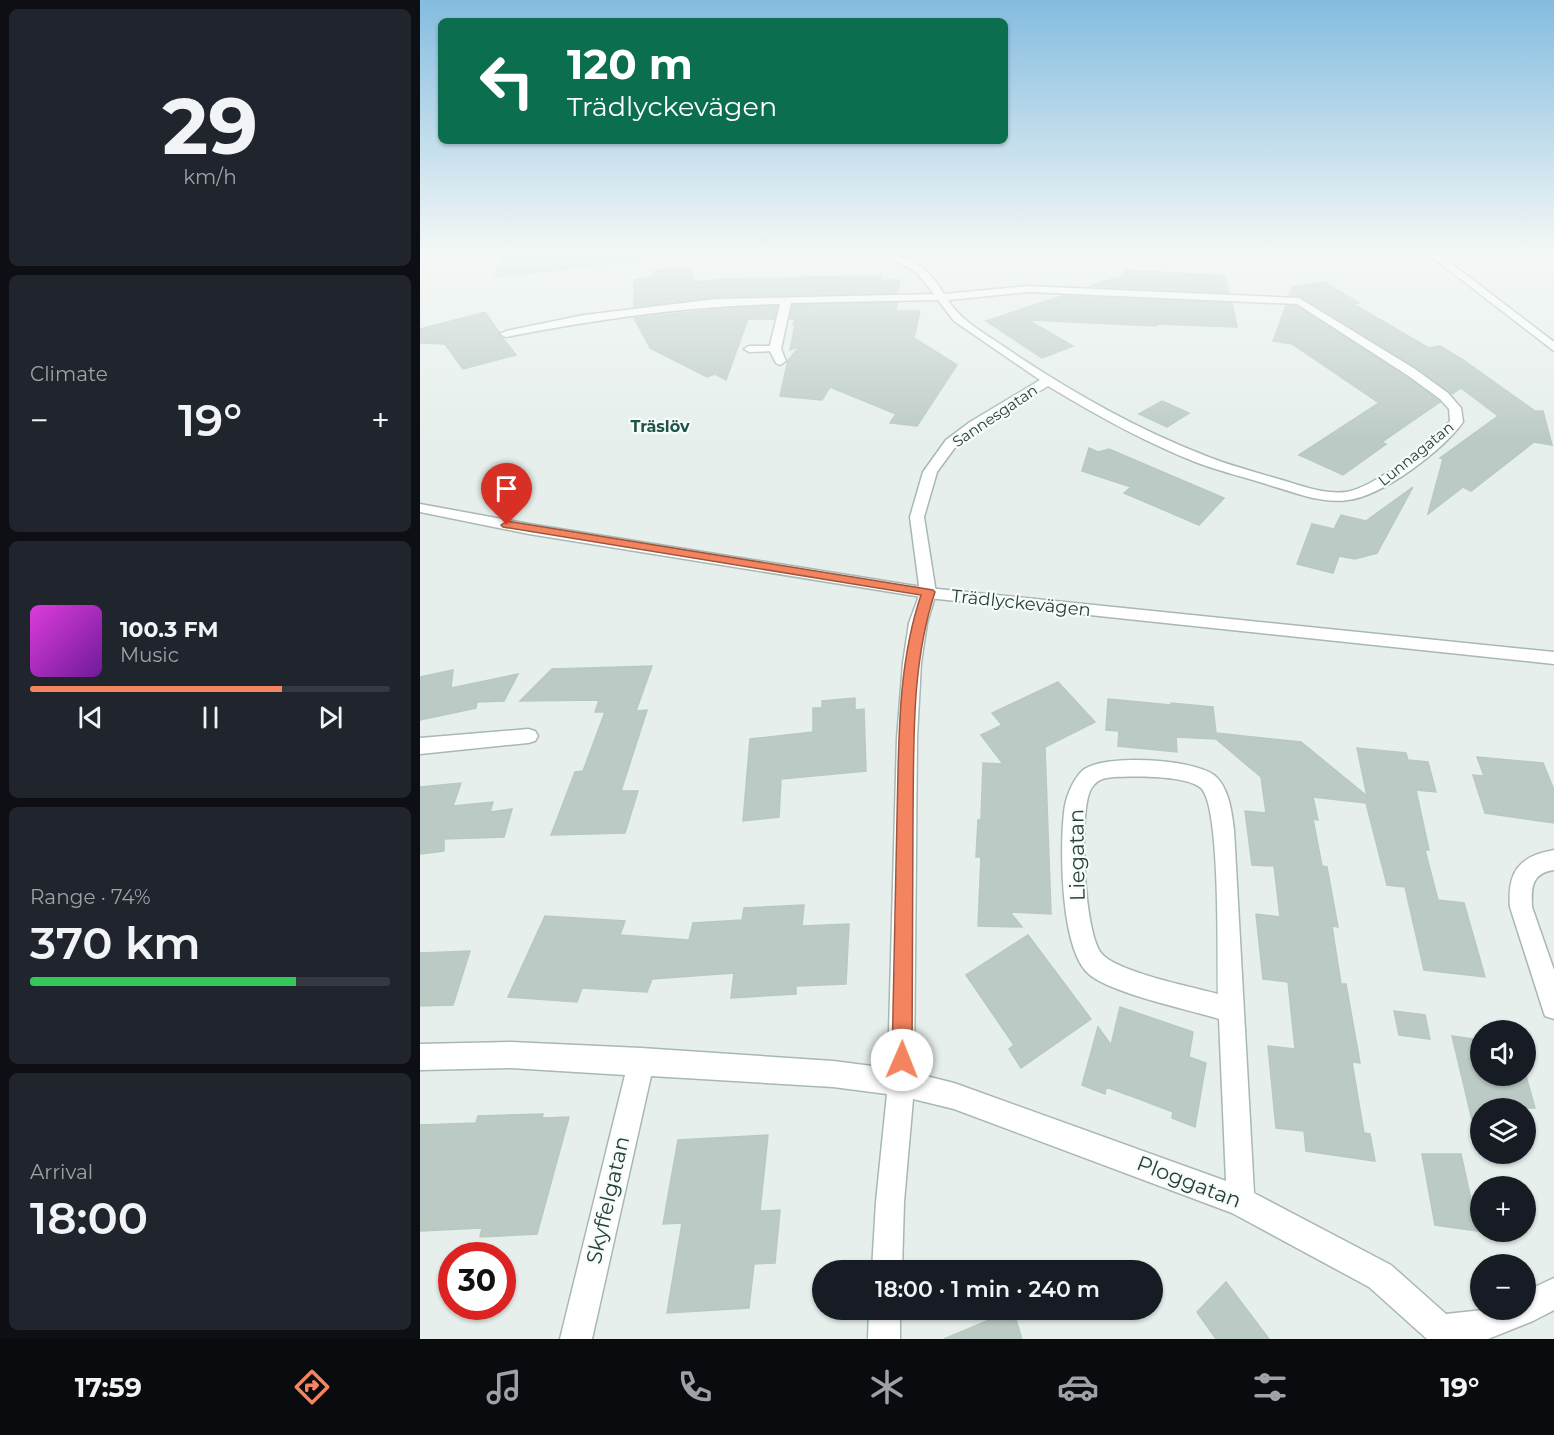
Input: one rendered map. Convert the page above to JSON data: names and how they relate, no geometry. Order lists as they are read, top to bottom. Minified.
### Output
{"streets":{"street":["Sannesgatan","Lunnagatan","Trädlyckevägen","Liegatan","Ploggatan","Skyffelgatan"]},"crossings":[["Sannesgatan","Lunnagatan"],["Sannesgatan","Trädlyckevägen"],["Liegatan","Ploggatan"]],"districts":["Träslöv"],"page":{"tile":[["29","km/h"],"Climate",["Range · 74%","370 km"],["Arrival","18:00"]],"turn":["120 m","Trädlyckevägen"],"heat":["−","19°","+"],"song":["100.3 FM","Music"],"map_buttons":["+","−"],"limit":"30","trip":"18:00 · 1 min · 240 m","tabs":["17:59","19°"]}}
